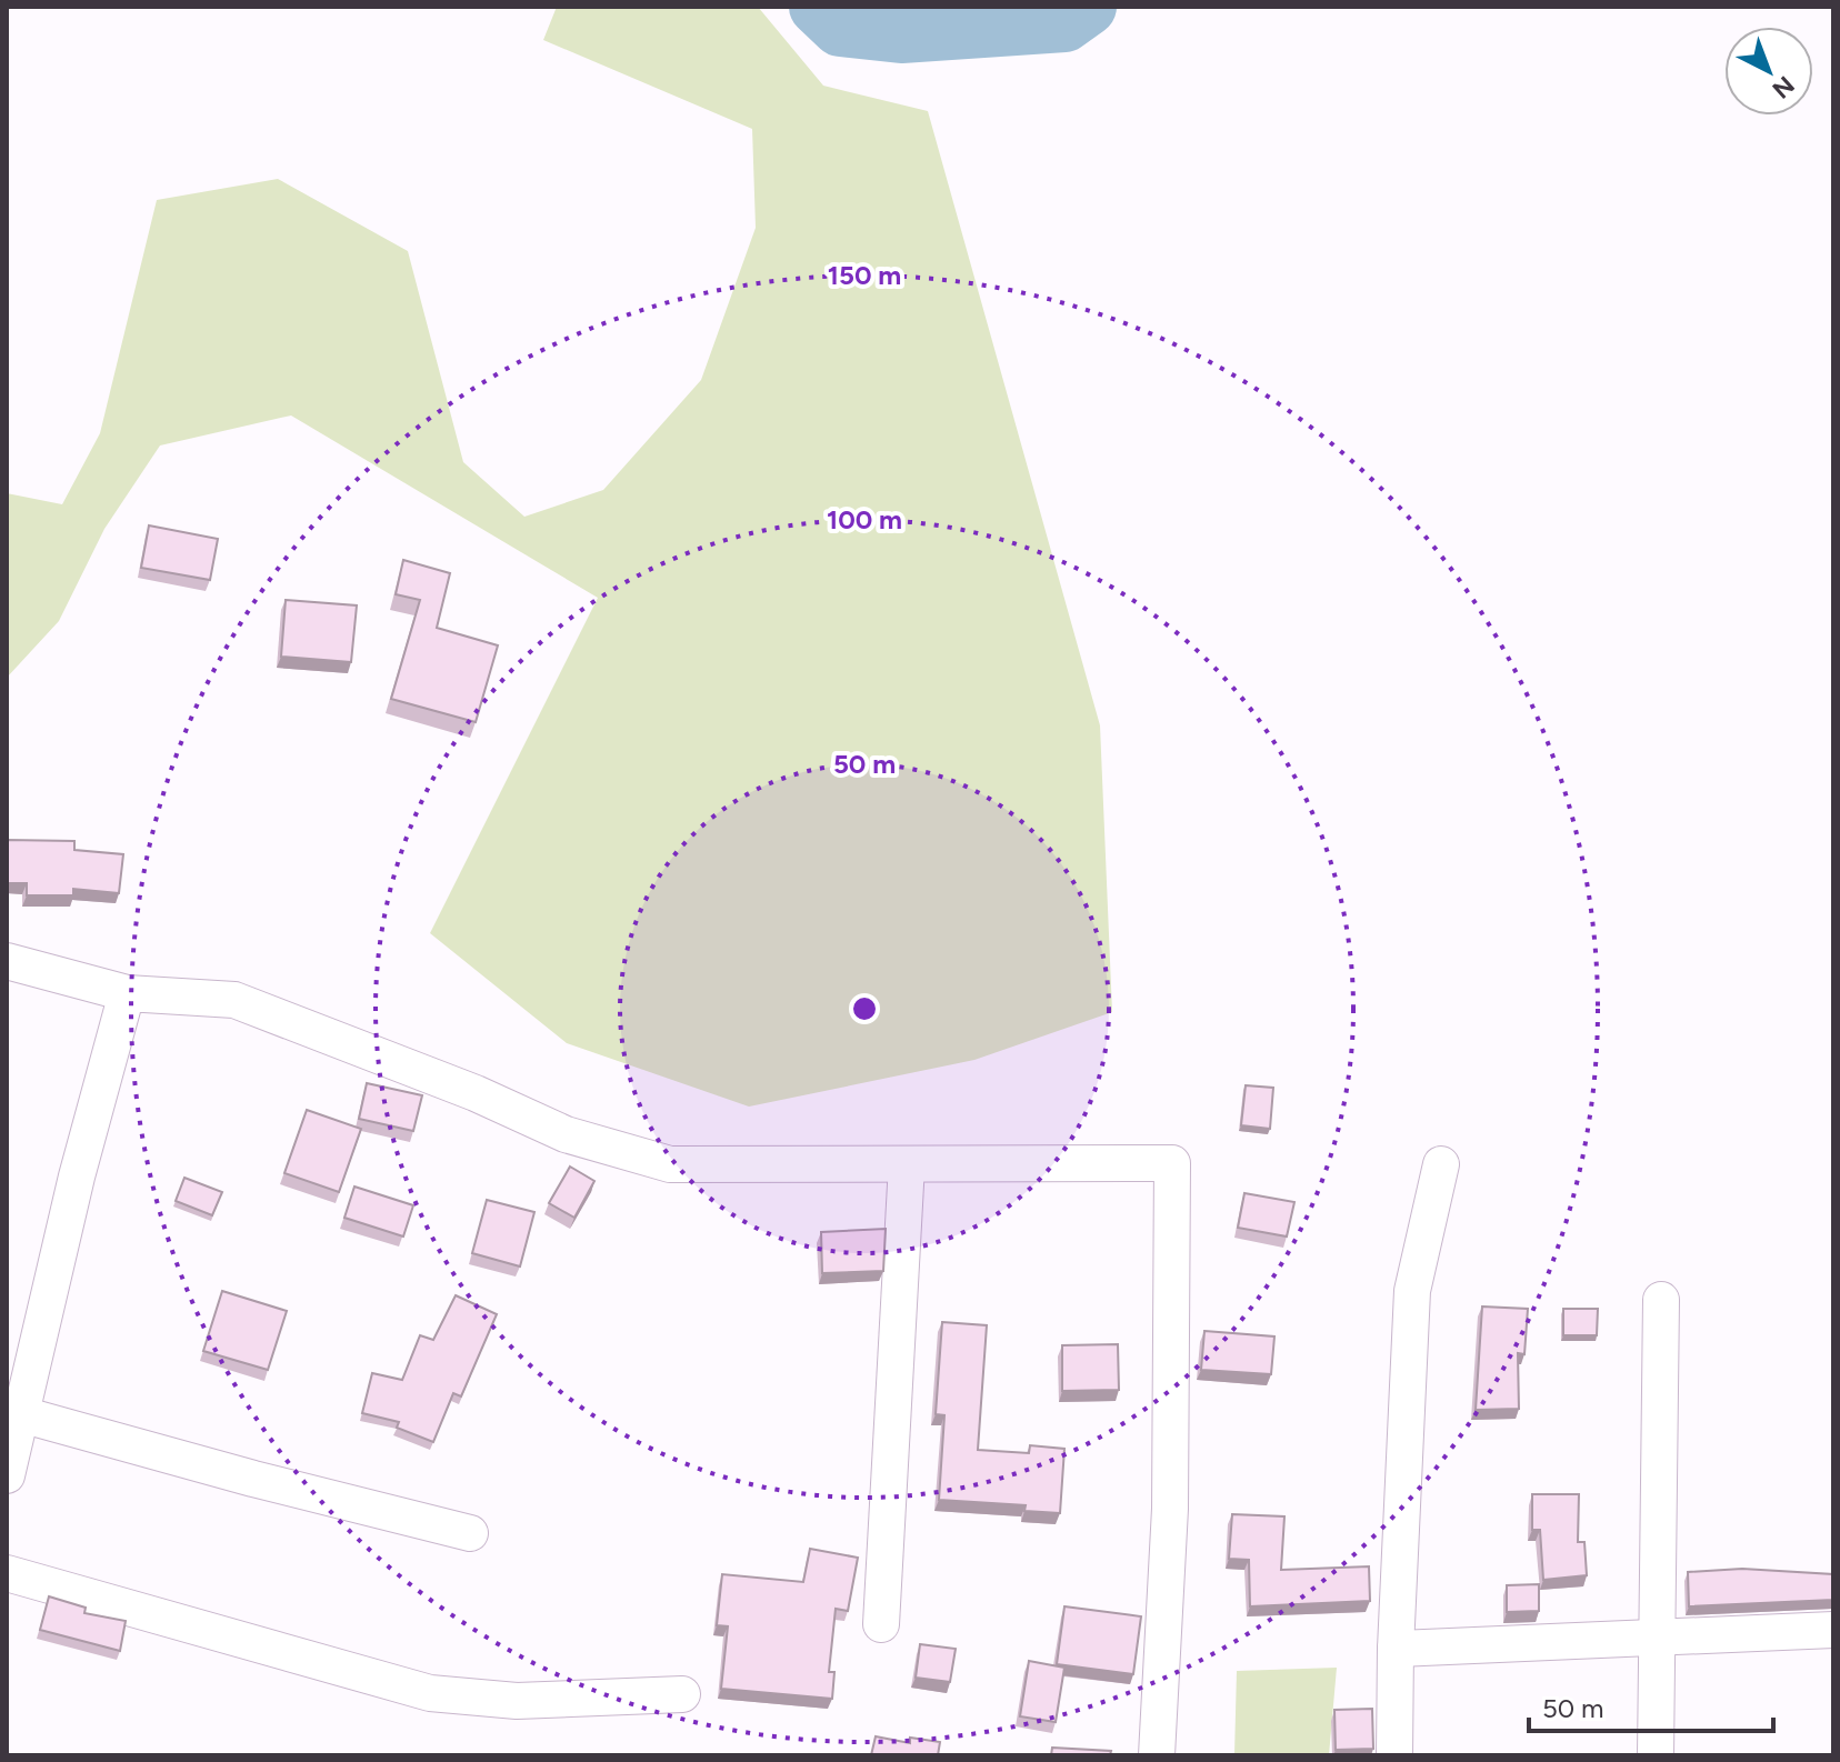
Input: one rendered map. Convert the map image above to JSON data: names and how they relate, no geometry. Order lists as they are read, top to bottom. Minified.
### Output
{"scale_bar":"50 m","north":"bottom right","rings":["150 m","100 m","50 m"]}
